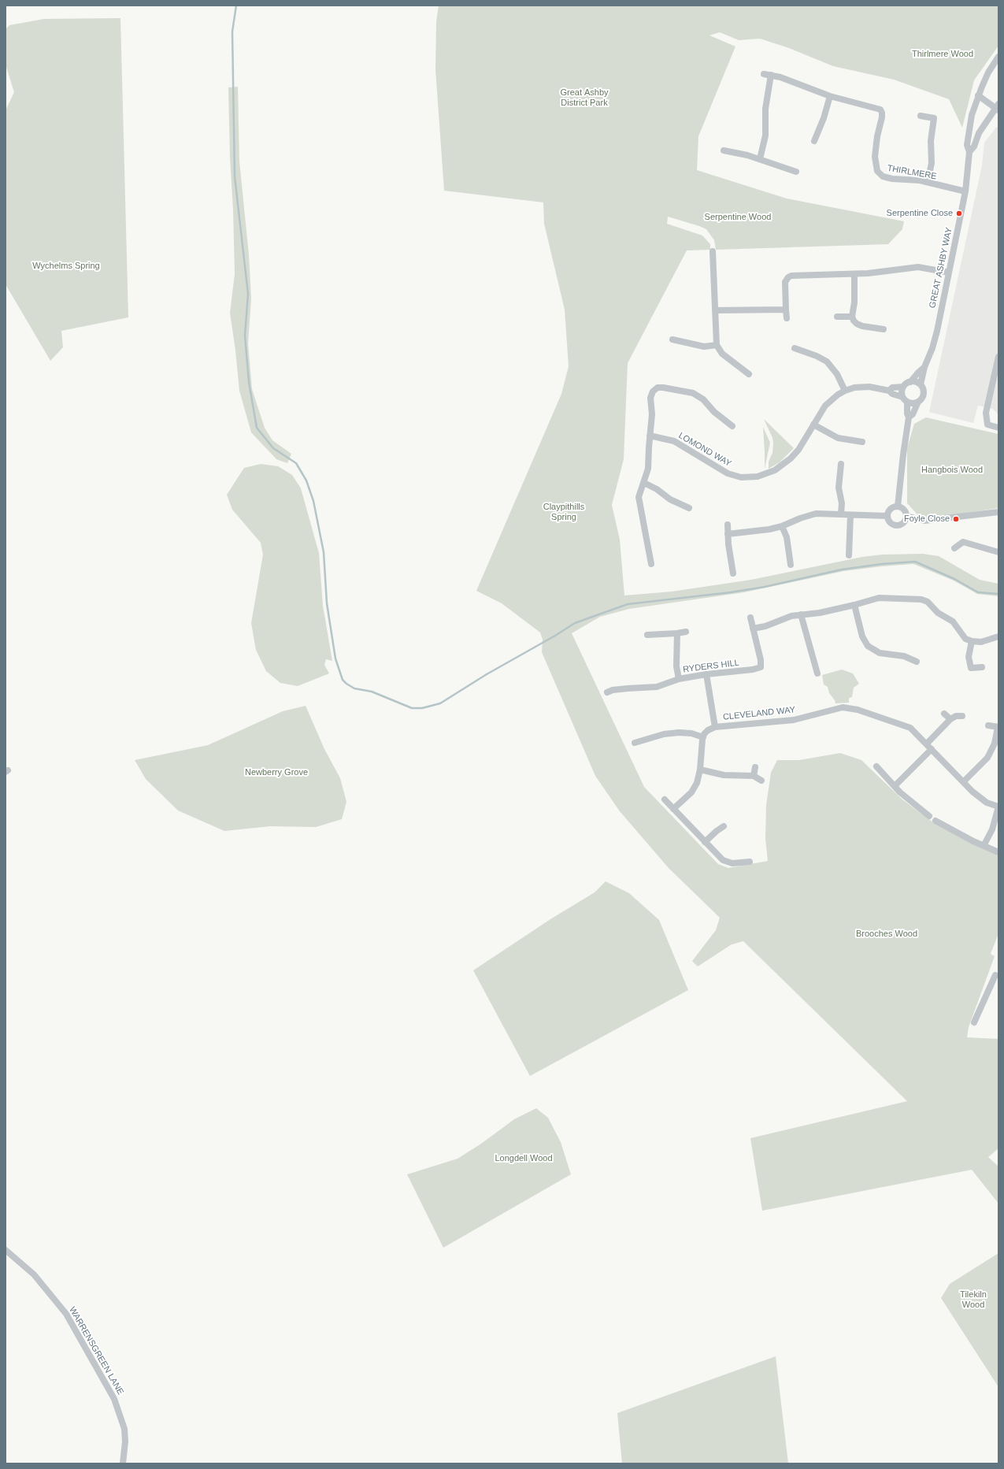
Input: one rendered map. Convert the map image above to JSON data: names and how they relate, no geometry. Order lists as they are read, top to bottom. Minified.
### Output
{"streets":{"street":["THIRLMERE","GREAT ASHBY WAY","LOMOND WAY","RYDERS HILL","CLEVELAND WAY","WARRENSGREEN LANE"]},"crossings":[["THIRLMERE","GREAT ASHBY WAY"],["GREAT ASHBY WAY","LOMOND WAY"],["RYDERS HILL","CLEVELAND WAY"]],"parks":["Thirlmere Wood","Great Ashby District Park","Serpentine Wood","Wychelms Spring","Hangbois Wood","Claypithills Spring","Newberry Grove","Brooches Wood","Longdell Wood","Tilekiln Wood"],"places":["Serpentine Close","Foyle Close"]}
